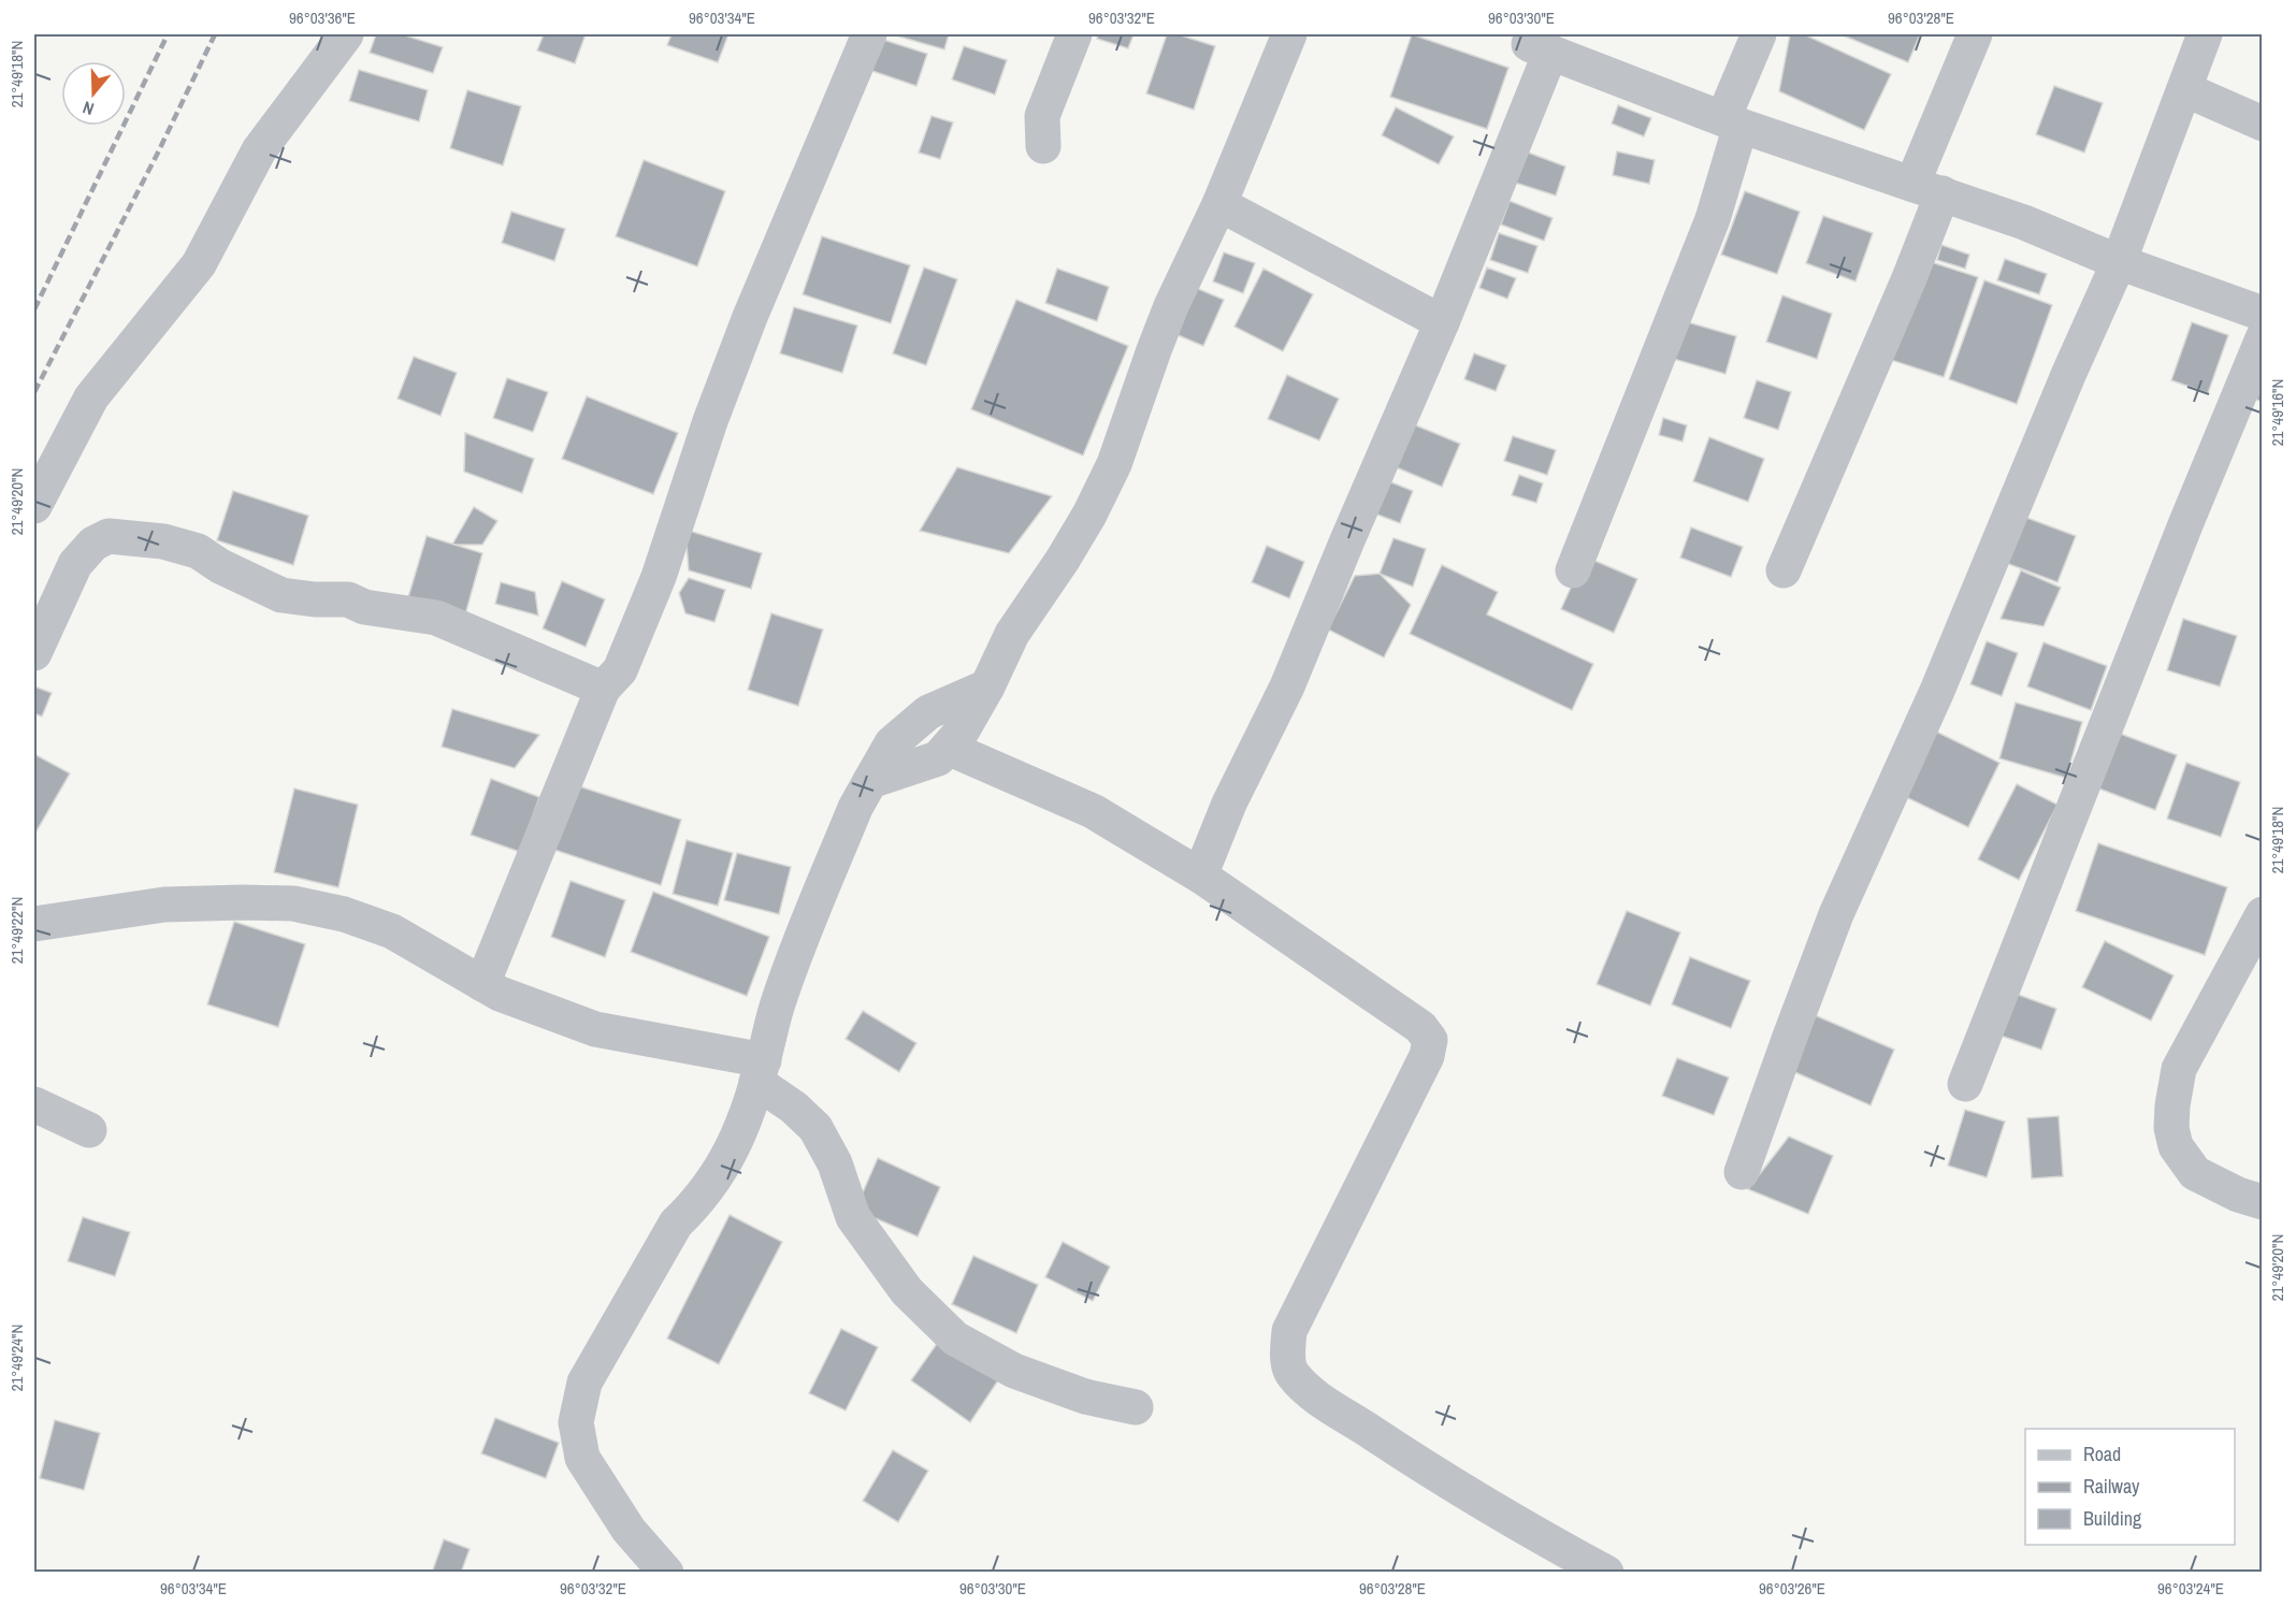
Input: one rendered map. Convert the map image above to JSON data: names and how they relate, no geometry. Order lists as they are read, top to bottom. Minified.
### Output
{"legend":["Road","Railway","Building"],"north":"bottom","coordinates":["96°03'36\"E","96°03'34\"E","96°03'32\"E","96°03'30\"E","96°03'28\"E","21°49'18\"N","21°49'16\"N","21°49'20\"N","21°49'22\"N","21°49'24\"N","96°03'26\"E","96°03'24\"E"]}
